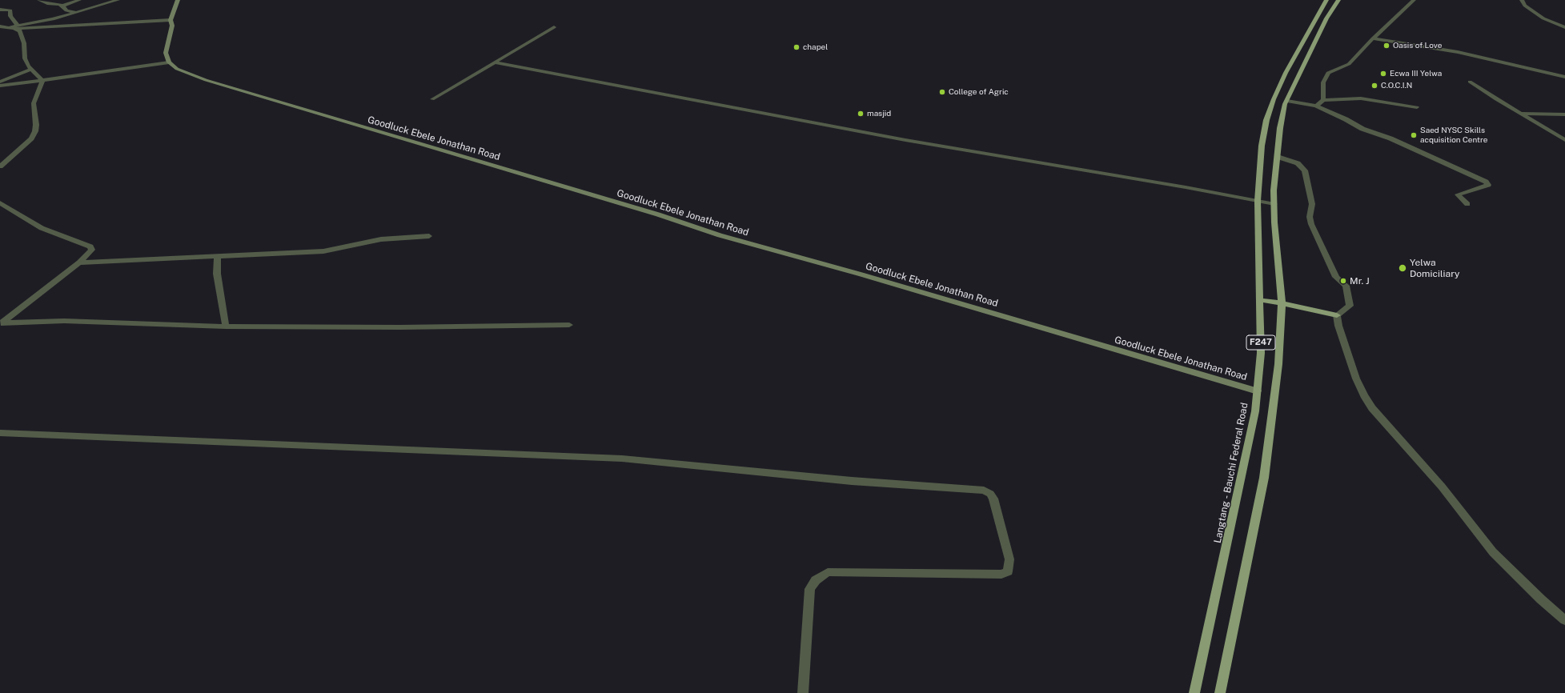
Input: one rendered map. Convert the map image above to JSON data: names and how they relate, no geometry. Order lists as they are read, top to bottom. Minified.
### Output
{"streets":{"main road":["Goodluck Ebele Jonathan Road","F247","Langtang - Bauchi Federal Road"]},"crossings":[["Goodluck Ebele Jonathan Road","Langtang - Bauchi Federal Road"]],"places":["Oasis of Love","chapel","Ecwa III Yelwa","C.O.C.I.N","College of Agric","masjid","Saed NYSC Skills acquisition Centre","Yelwa Domiciliary","Mr. J"]}
